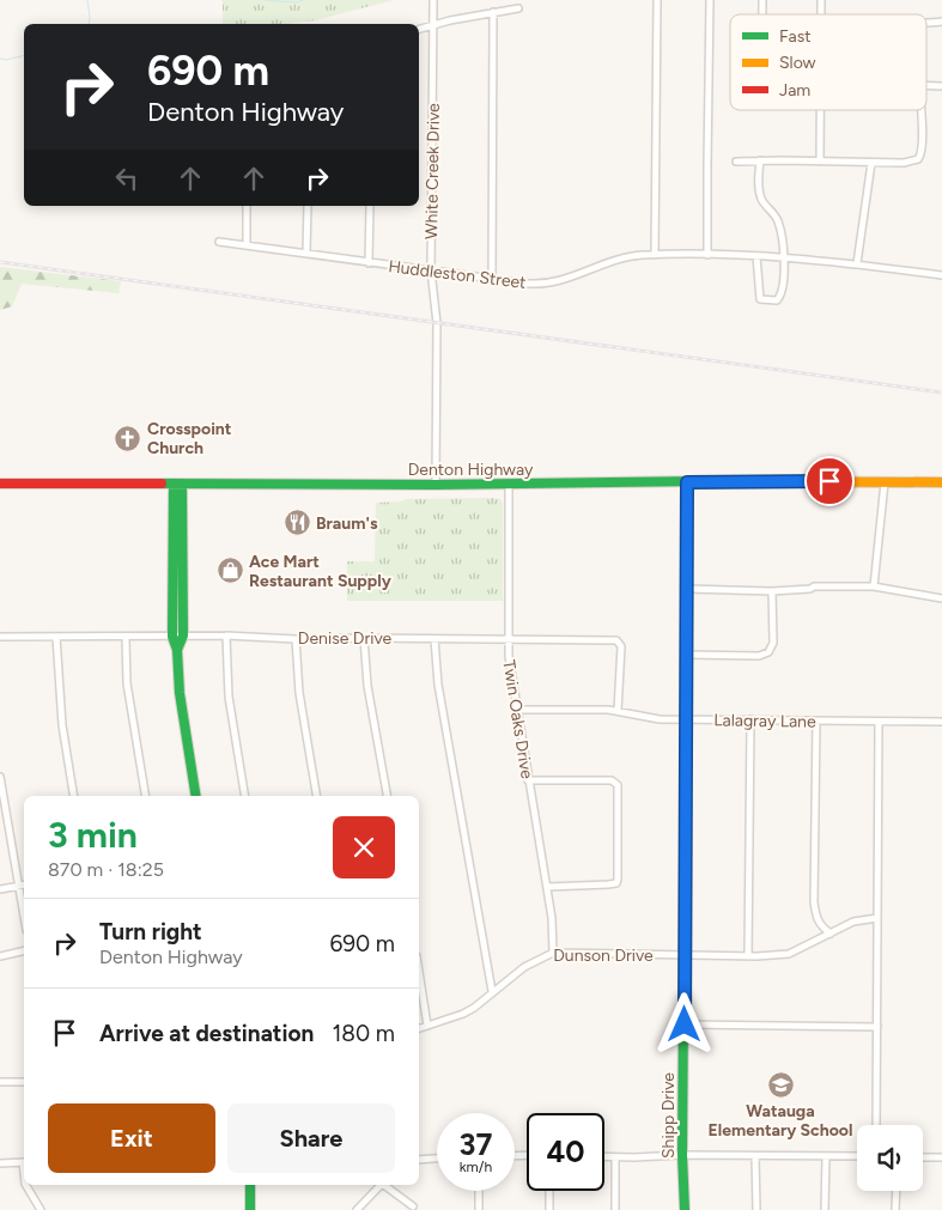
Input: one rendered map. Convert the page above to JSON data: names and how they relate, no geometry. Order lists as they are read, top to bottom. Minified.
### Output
{"streets":{"street":["White Creek Drive","Huddleston Street","Denton Highway","Denise Drive","Twin Oaks Drive","Lalagray Lane","Dunson Drive","Shipp Drive"]},"crossings":[["White Creek Drive","Huddleston Street"],["White Creek Drive","Denton Highway"],["Denton Highway","Twin Oaks Drive"],["Denton Highway","Shipp Drive"],["Denise Drive","Twin Oaks Drive"],["Denise Drive","Lalagray Lane"],["Twin Oaks Drive","Lalagray Lane"],["Twin Oaks Drive","Dunson Drive"],["Lalagray Lane","Shipp Drive"],["Dunson Drive","Shipp Drive"]],"places":{"church":["Crosspoint Church"],"restaurant":["Braum's"],"shop":["Ace Mart Restaurant Supply"],"school or university":["Watauga Elementary School"]},"legend":["Fast","Slow","Jam"],"page":{"turn":["690 m","Denton Highway"],"heading":["3 min","870 m · 18:25"],"list":[{"name":"Turn right","note":"Denton Highway","value":"690 m"},{"name":"Arrive at destination","value":"180 m"}],"buttons":["Exit","Share"],"speed":"37 km/h","limit":"40"}}
